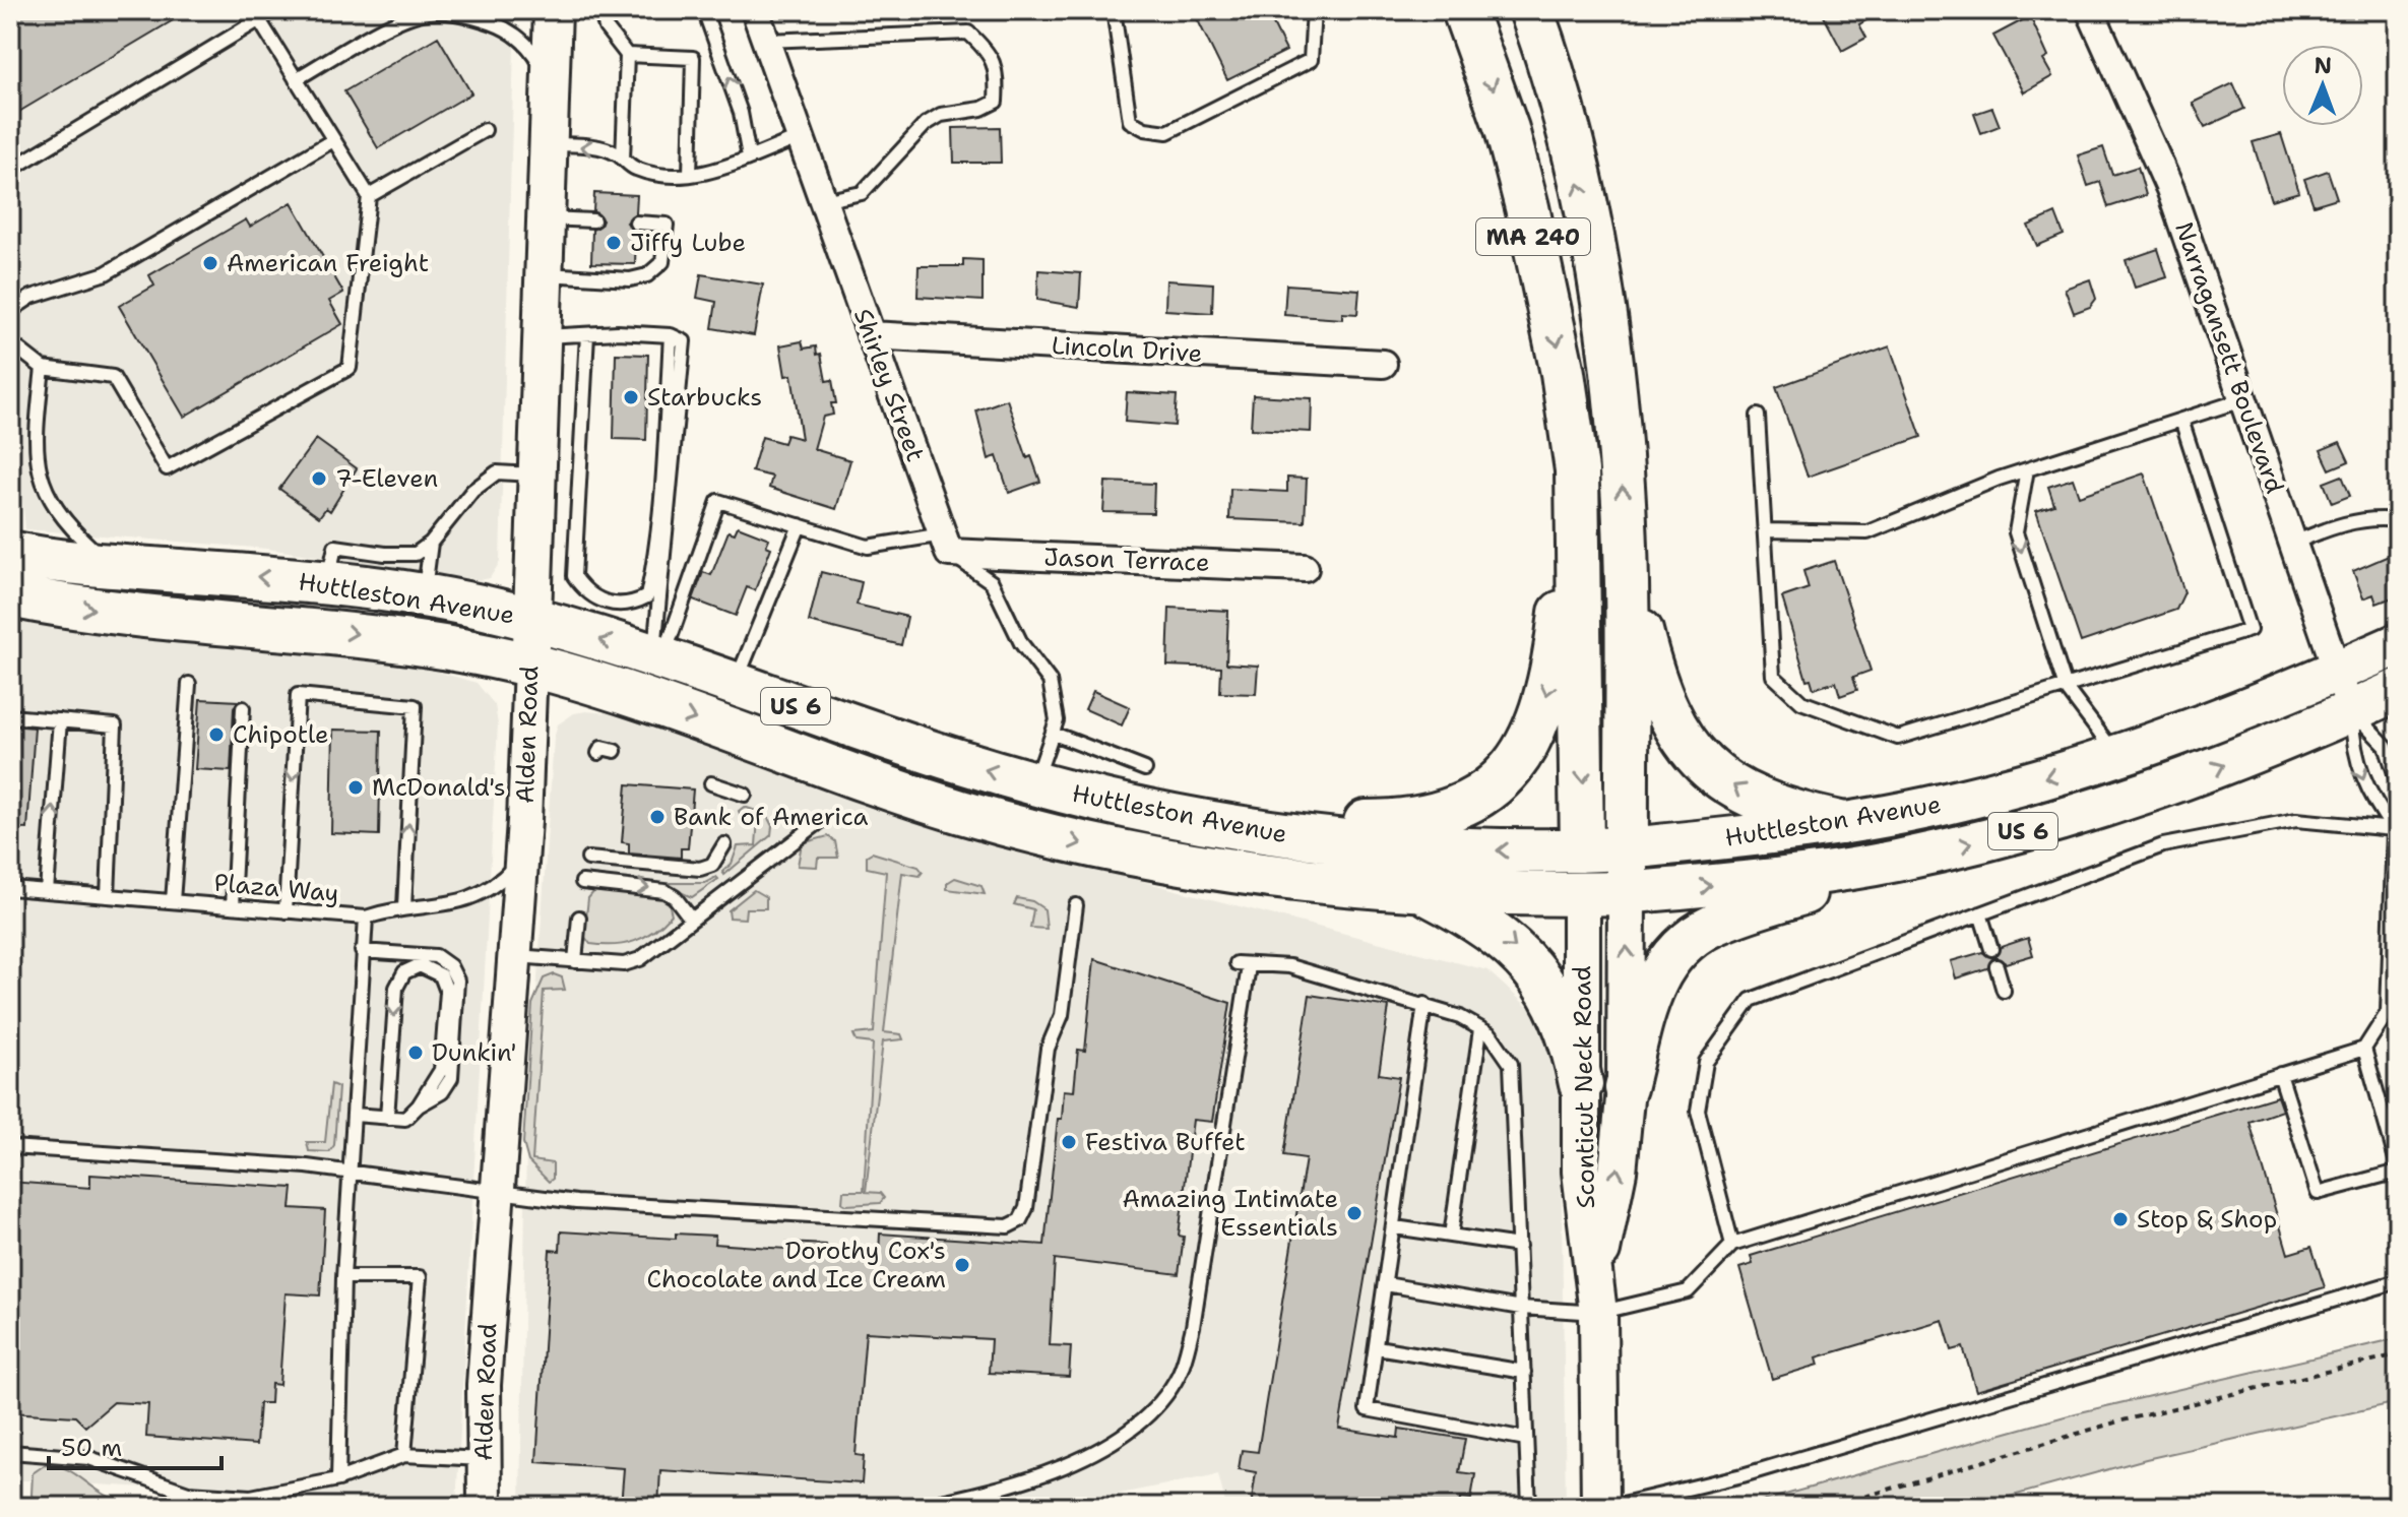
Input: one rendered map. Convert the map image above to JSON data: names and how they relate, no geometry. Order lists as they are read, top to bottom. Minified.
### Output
{"streets":{"highway":["MA 240","Huttleston Avenue","US 6"],"main road":["Alden Road","Sconticut Neck Road"],"street":["Lincoln Drive","Narragansett Boulevard","Shirley Street","Jason Terrace"],"lane":["Plaza Way"]},"crossings":[["MA 240","Huttleston Avenue"],["MA 240","Sconticut Neck Road"],["Lincoln Drive","Shirley Street"],["Narragansett Boulevard","Huttleston Avenue"],["Shirley Street","Jason Terrace"],["Huttleston Avenue","Alden Road"],["Huttleston Avenue","Sconticut Neck Road"],["Alden Road","Plaza Way"]],"places":["Jiffy Lube","American Freight","Starbucks","7-Eleven","Chipotle","McDonald's","Bank of America","Dunkin'","Festiva Buffet","Amazing Intimate Essentials","Stop & Shop","Dorothy Cox's Chocolate and Ice Cream"],"scale_bar":"50 m","north":"top"}
